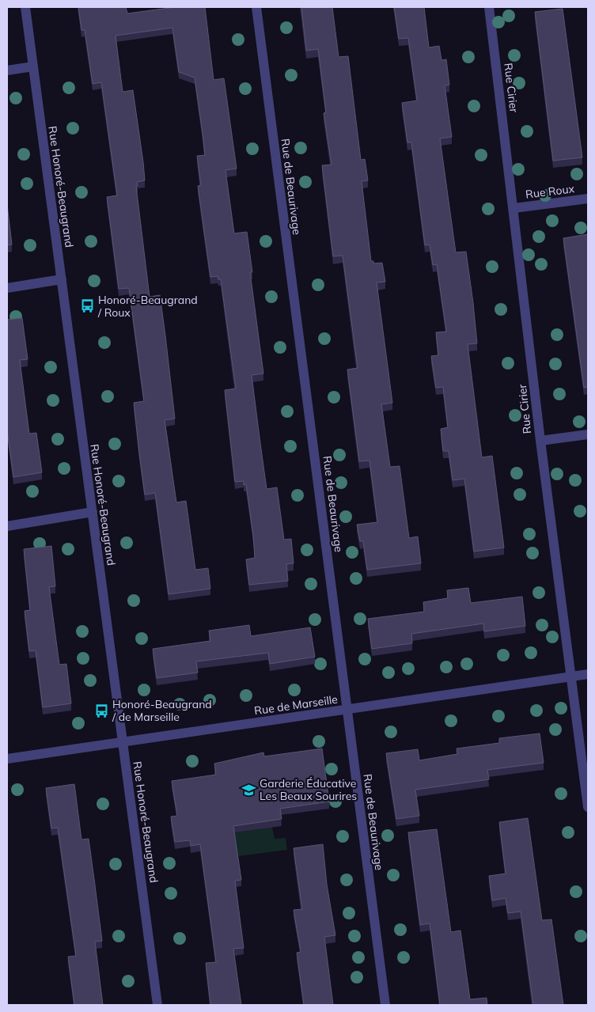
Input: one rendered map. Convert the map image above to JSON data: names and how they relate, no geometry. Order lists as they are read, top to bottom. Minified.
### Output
{"streets":{"street":["Rue Cirier","Rue Honoré-Beaugrand","Rue de Beaurivage","Rue Roux","Rue de Marseille"]},"crossings":[["Rue Cirier","Rue Roux"],["Rue Cirier","Rue de Marseille"],["Rue Honoré-Beaugrand","Rue de Marseille"],["Rue de Beaurivage","Rue de Marseille"]],"places":{"bus stop":["Honoré-Beaugrand / Roux","Honoré-Beaugrand / de Marseille"],"school or university":["Garderie Éducative Les Beaux Sourires"]}}
